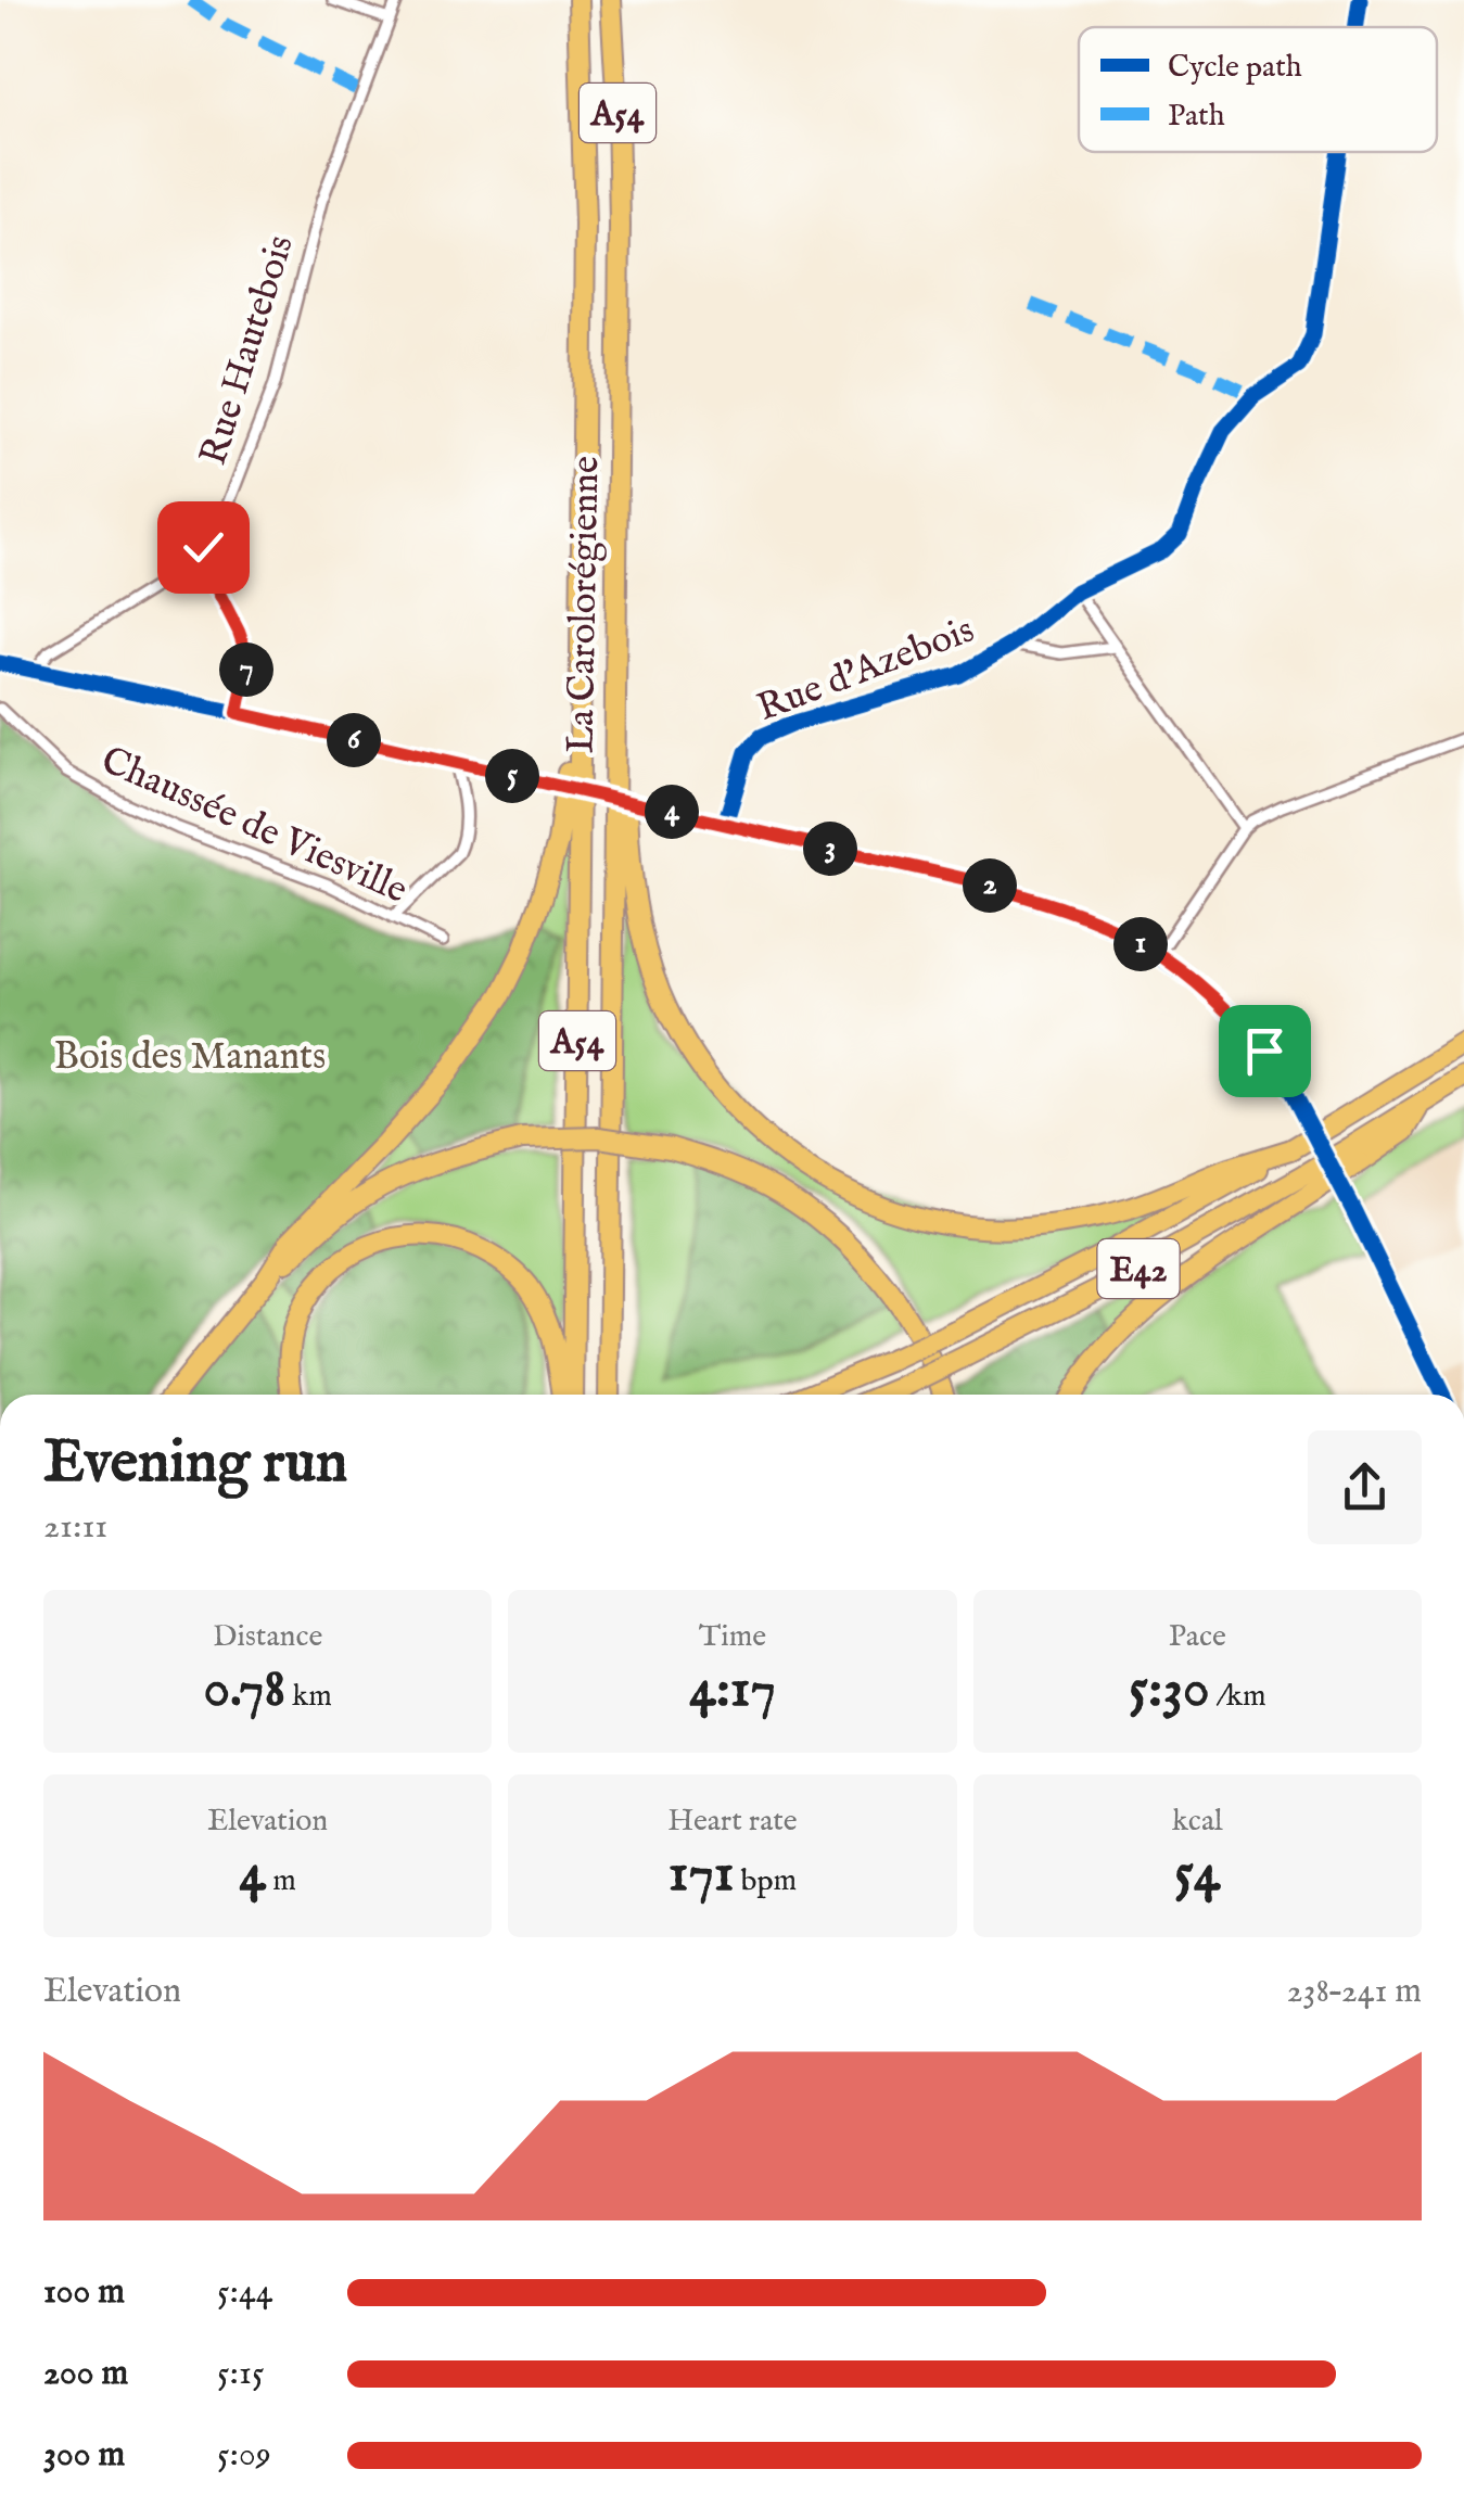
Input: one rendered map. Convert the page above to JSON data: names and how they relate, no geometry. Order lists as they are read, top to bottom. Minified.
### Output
{"streets":{"highway":["A54","La Carolorégienne","E42"],"street":["Rue Hautebois","Rue d'Azebois","Chaussée de Viesville"]},"parks":["Bois des Manants"],"legend":["Cycle path","Path"],"page":{"pins":["7","6","5","4","3","2","1"],"heading":["Evening run","21:11"],"stats":[["Distance","0.78 km"],["Time","4:17"],["Pace","5:30 /km"],["Elevation","4 m"],["Heart rate","171 bpm"],["kcal","54"]],"chart":["Elevation","238–241 m"],"list":[{"name":"100 m","note":"5:44"},{"name":"200 m","note":"5:15"},{"name":"300 m","note":"5:09"}]}}
